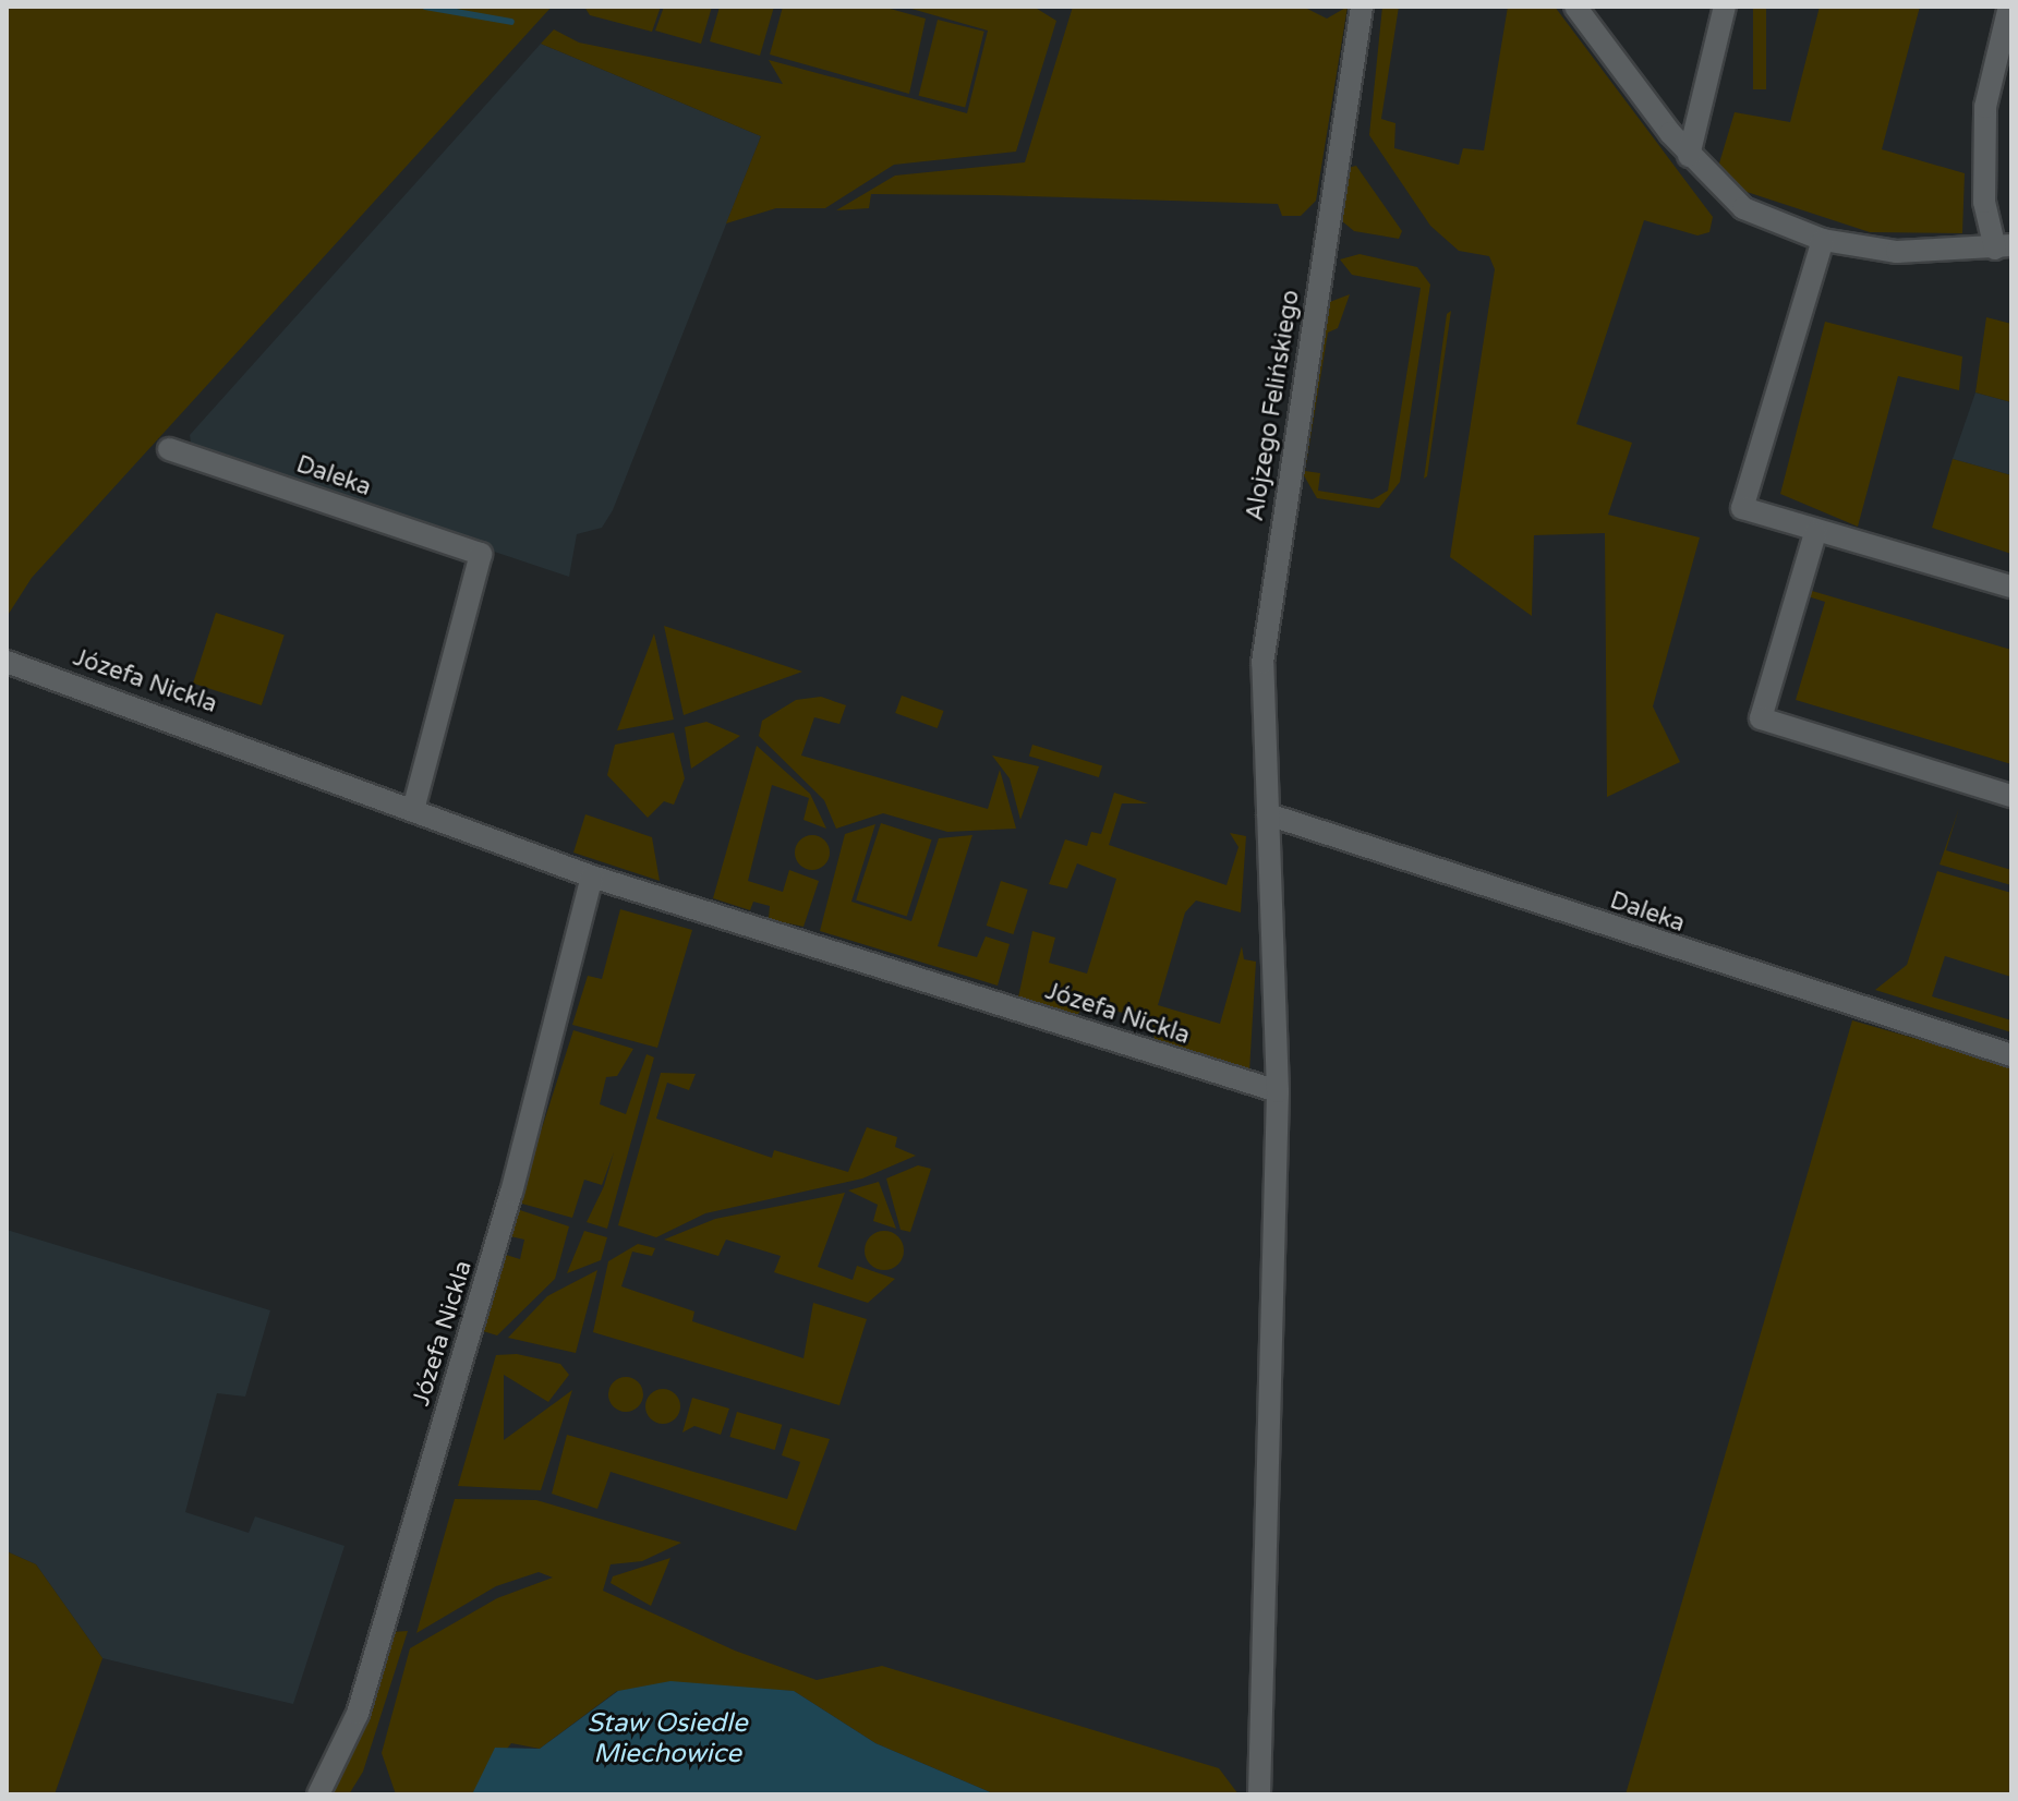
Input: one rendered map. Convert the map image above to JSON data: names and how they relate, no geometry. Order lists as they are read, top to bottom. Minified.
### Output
{"streets":{"street":["Alojzego Felińskiego","Daleka","Józefa Nickla"]},"crossings":[["Alojzego Felińskiego","Daleka"],["Daleka","Józefa Nickla"]],"water":["Staw Osiedle Miechowice"]}
